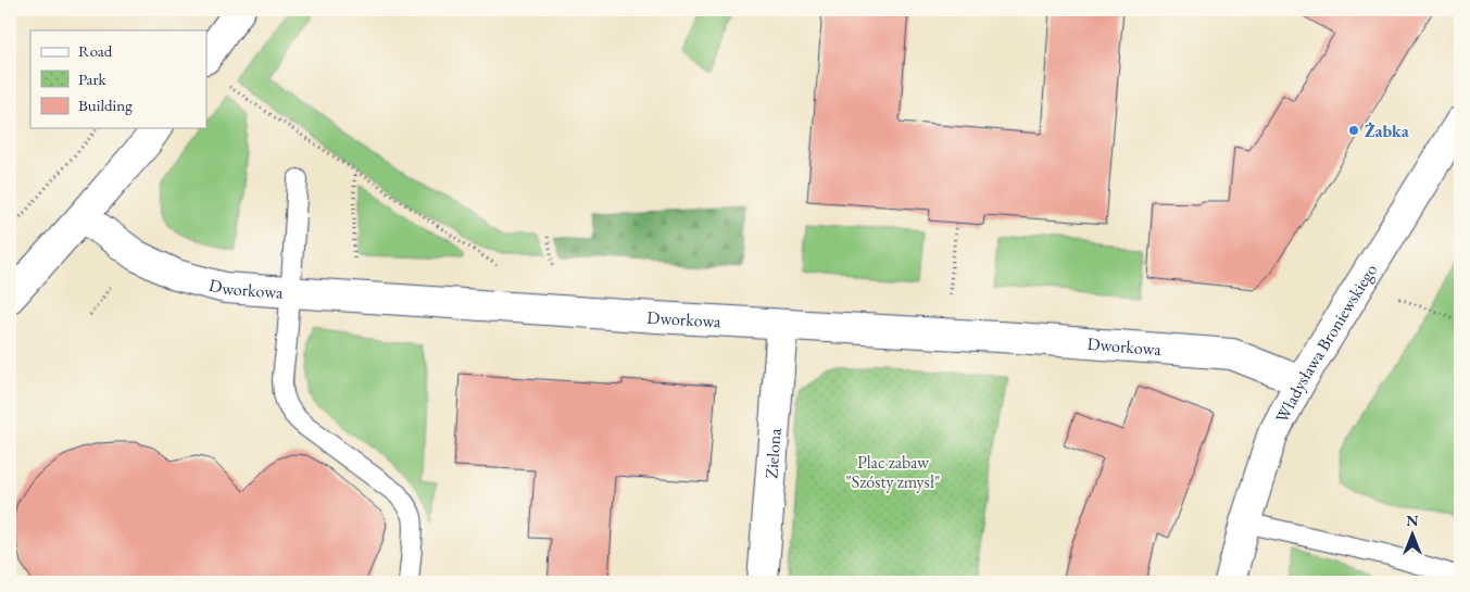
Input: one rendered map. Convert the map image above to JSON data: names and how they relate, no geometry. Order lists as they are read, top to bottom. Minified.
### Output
{"streets":{"street":["Dworkowa","Władysława Broniewskiego","Zielona"]},"crossings":[["Dworkowa","Władysława Broniewskiego"],["Dworkowa","Zielona"]],"parks":["Plac zabaw \"Szósty zmysł\""],"places":["Żabka"],"legend":["Road","Park","Building"],"north":"top"}
